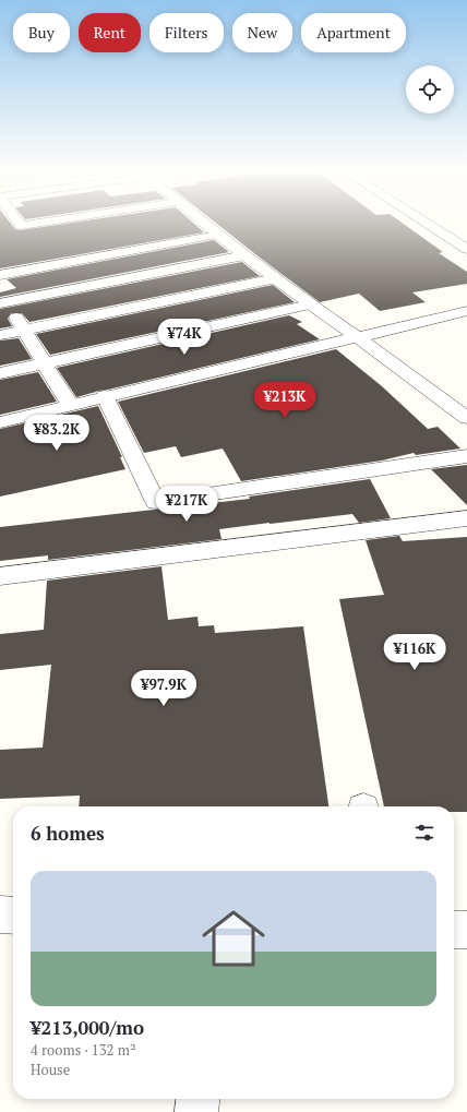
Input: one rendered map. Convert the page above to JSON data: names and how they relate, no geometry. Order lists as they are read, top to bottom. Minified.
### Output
{"page":{"chip":["Buy","Rent","Filters","New","Apartment"],"price":["¥74K","¥213K","¥83.2K","¥217K","¥116K","¥97.9K"],"heading":"6 homes","list":[{"name":"¥213,000/mo","note":"4 rooms · 132 m² · House"}]}}
